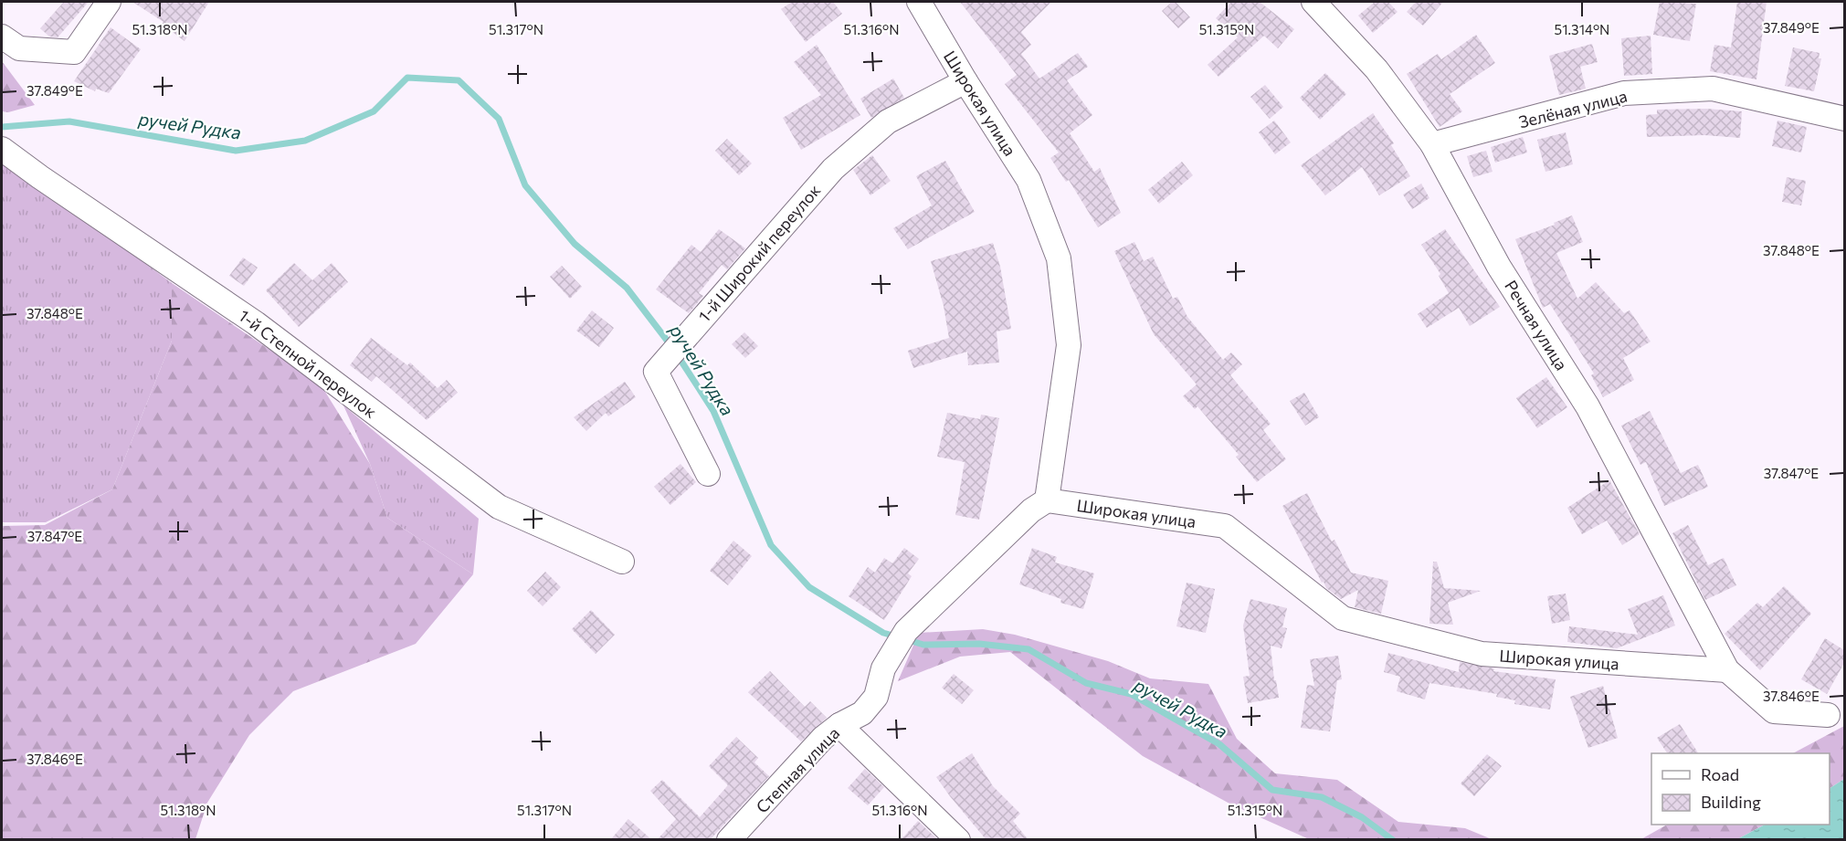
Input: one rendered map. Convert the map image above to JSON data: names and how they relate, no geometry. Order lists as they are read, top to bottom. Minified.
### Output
{"streets":{"street":["Широкая улица","Зелёная улица","1-й Широкий переулок","Речная улица","1-й Степной переулок","Степная улица"]},"crossings":[["Широкая улица","1-й Широкий переулок"],["Широкая улица","Речная улица"],["Широкая улица","Степная улица"],["Зелёная улица","Речная улица"]],"water":["ручей Рудка"],"legend":["Road","Building"],"coordinates":["37.849°E","51.318°N","51.317°N","51.316°N","51.315°N","51.314°N","37.848°E","37.847°E","37.846°E"]}
